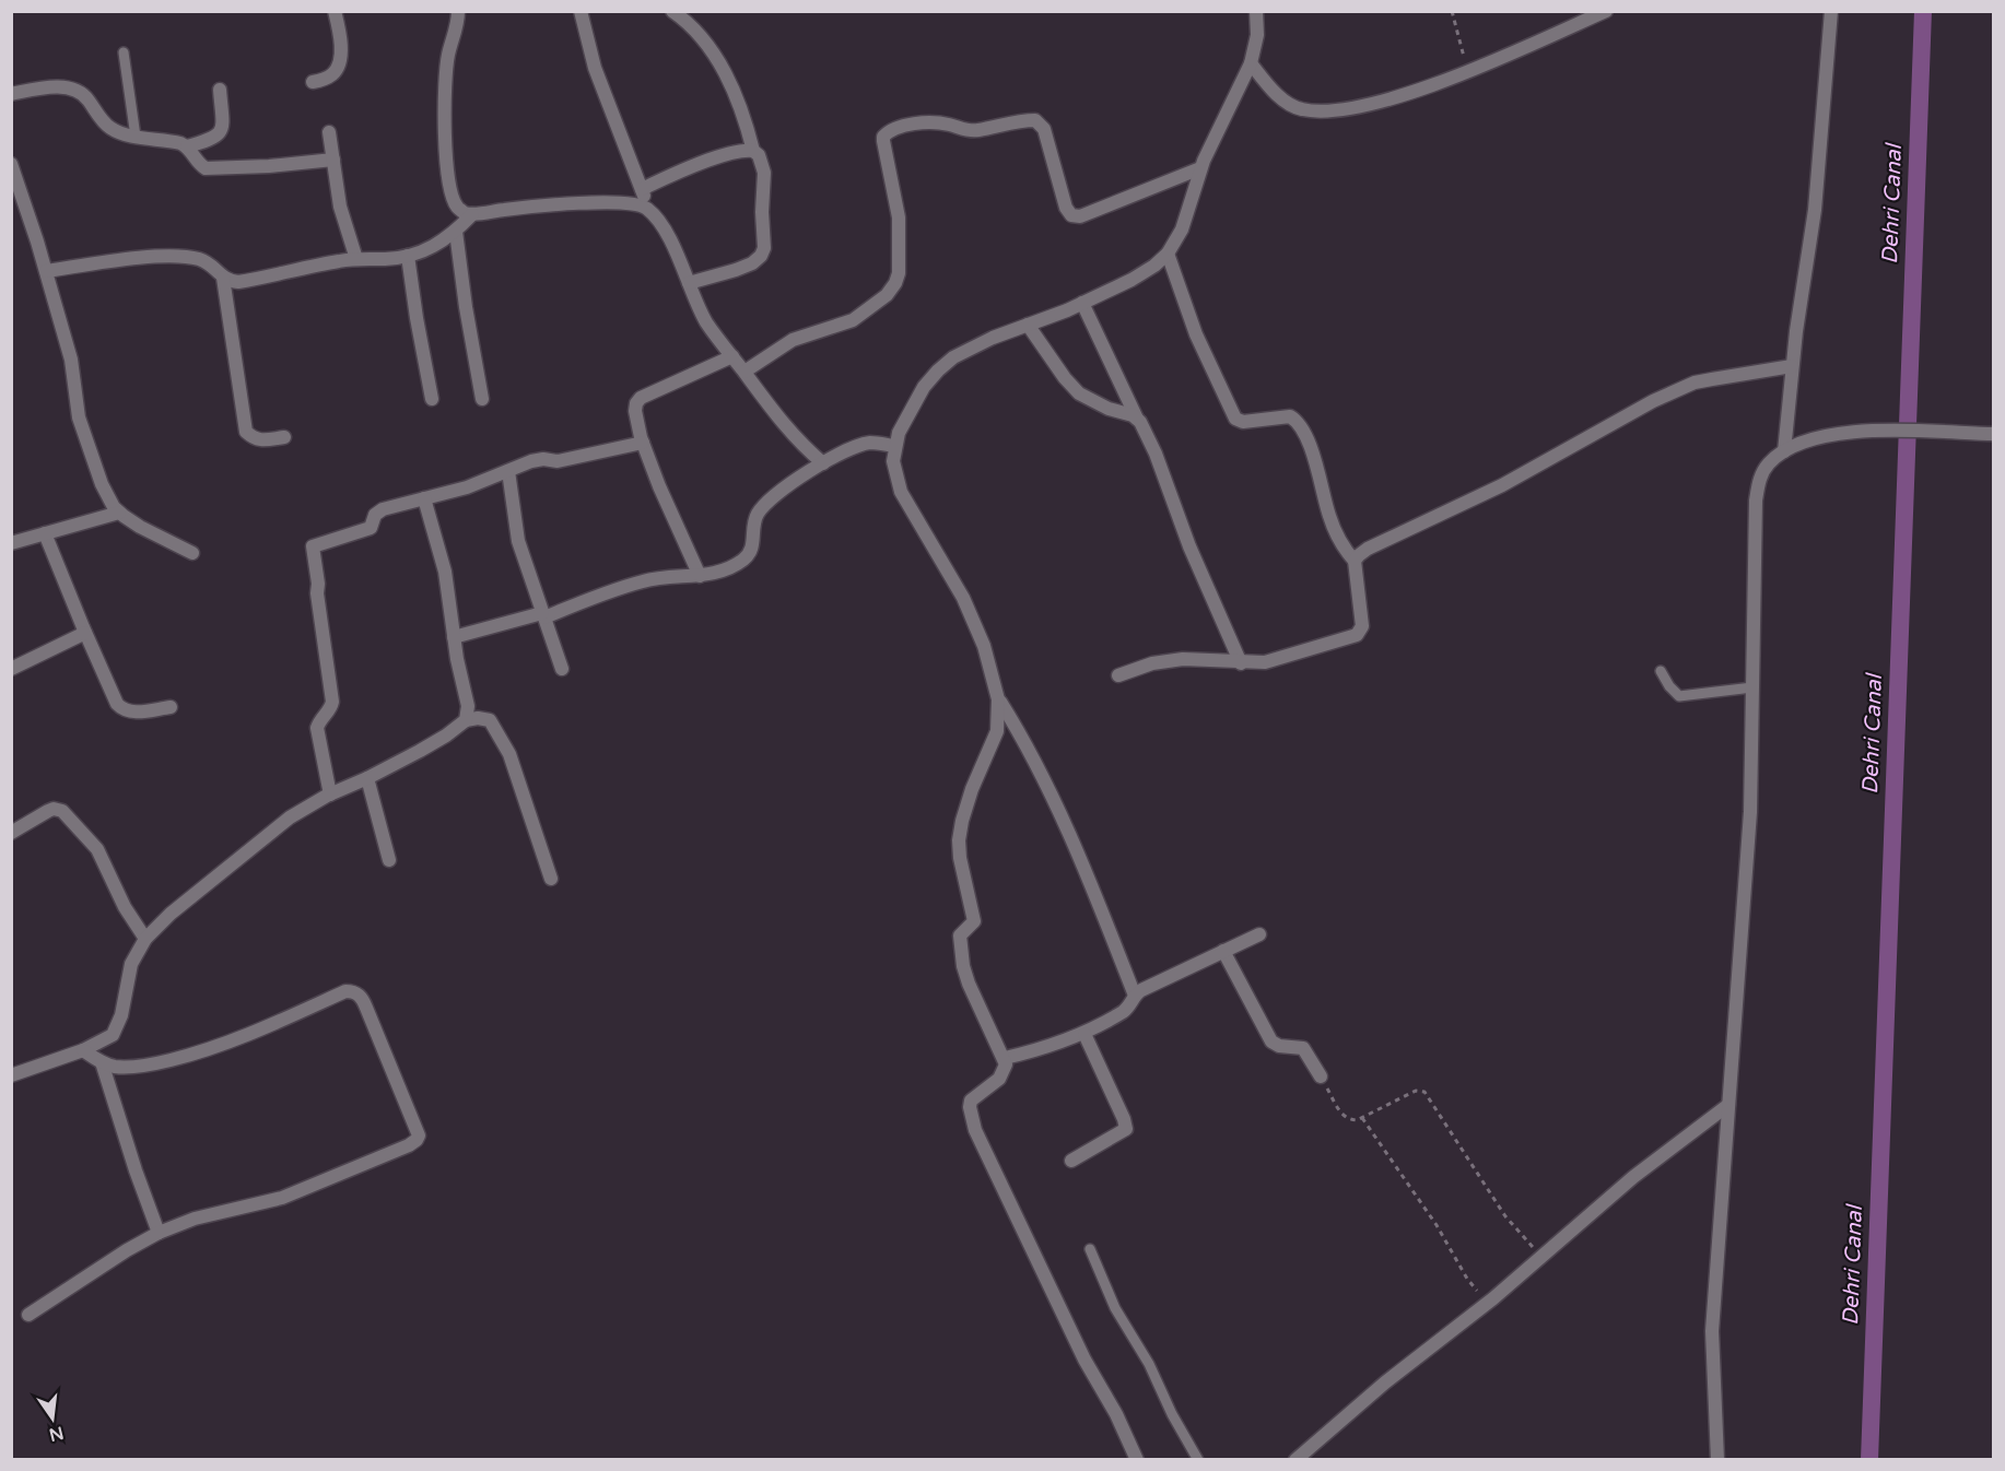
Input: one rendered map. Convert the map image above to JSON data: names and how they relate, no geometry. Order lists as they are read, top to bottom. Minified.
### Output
{"water":["Dehri Canal"],"north":"bottom"}
